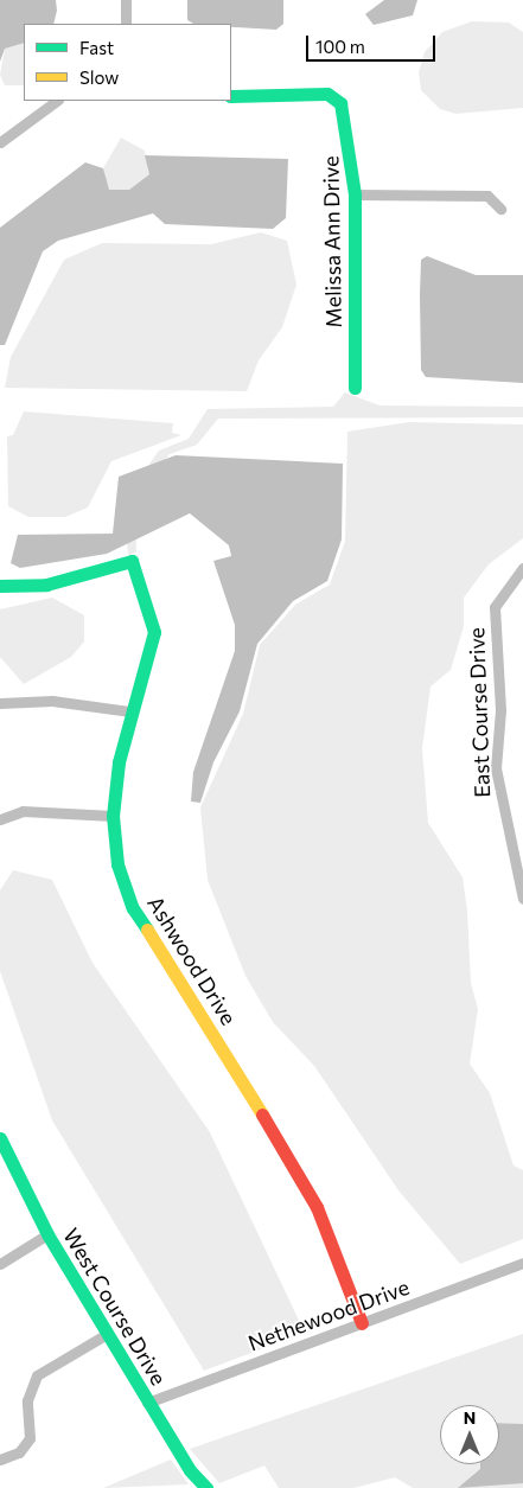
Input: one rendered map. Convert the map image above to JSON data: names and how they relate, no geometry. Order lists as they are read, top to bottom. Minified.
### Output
{"streets":{"street":["Melissa Ann Drive","East Course Drive","Ashwood Drive","West Course Drive","Nethewood Drive"]},"crossings":[["Ashwood Drive","Nethewood Drive"],["West Course Drive","Nethewood Drive"]],"legend":["Fast","Slow"],"scale_bar":"100 m","north":"top"}
